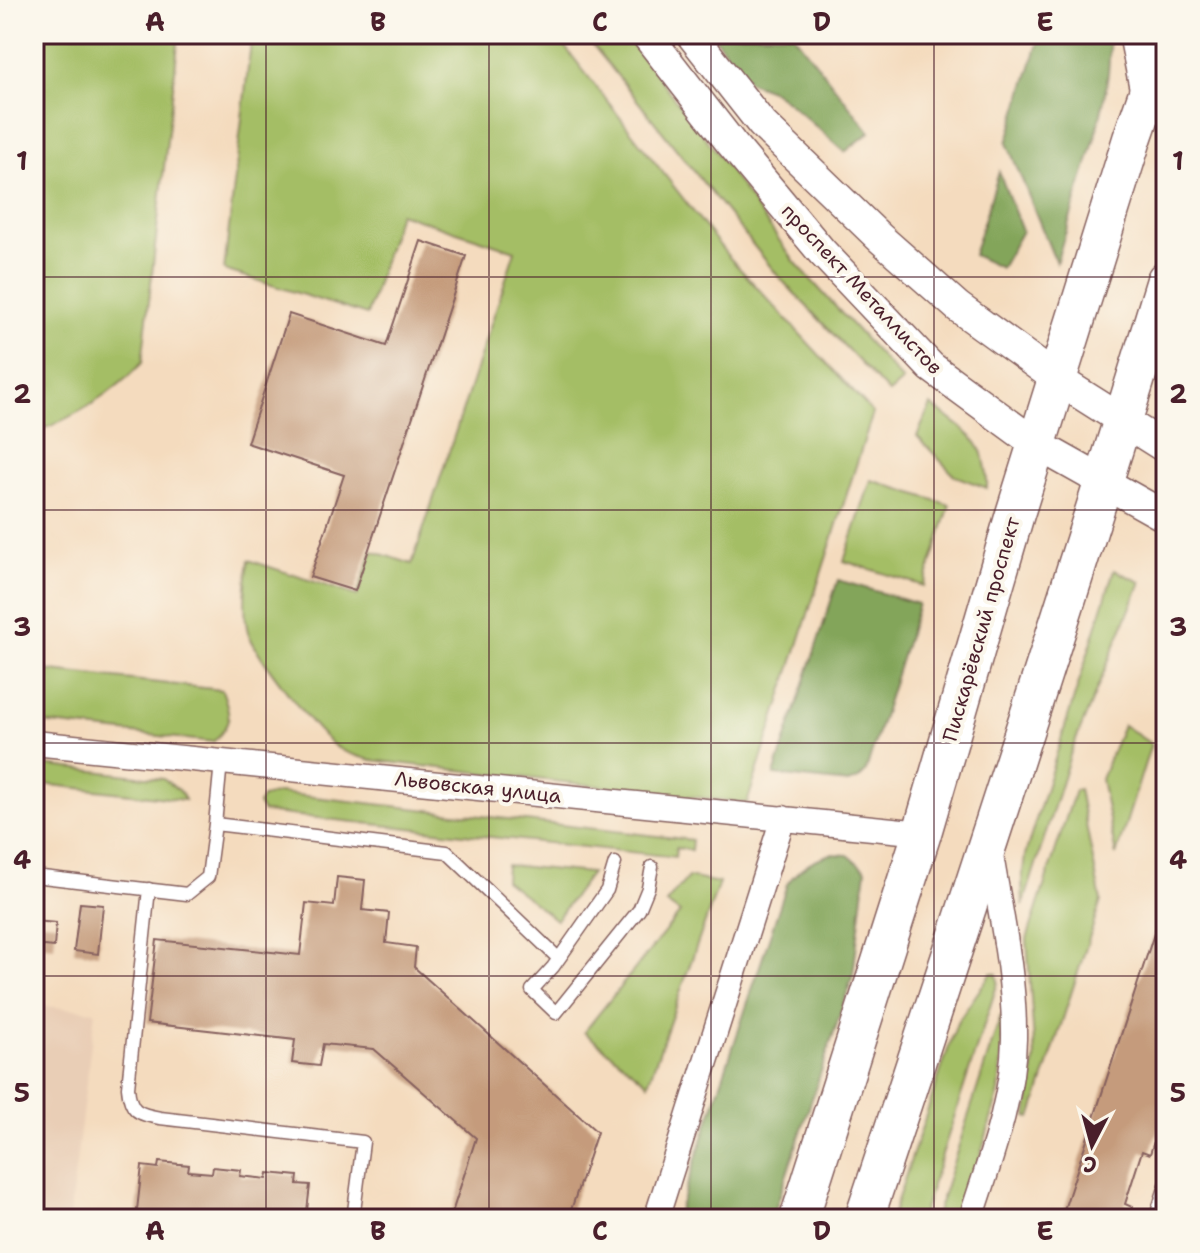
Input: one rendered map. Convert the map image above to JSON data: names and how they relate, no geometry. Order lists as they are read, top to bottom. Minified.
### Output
{"streets":{"main road":["Пискарёвский проспект"],"street":["проспект Металлистов","Львовская улица"]},"crossings":[["проспект Металлистов","Пискарёвский проспект"],["Пискарёвский проспект","Львовская улица"]],"north":"bottom","grid":{"columns":["A","B","C","D","E"],"rows":["1","2","3","4","5"]}}
